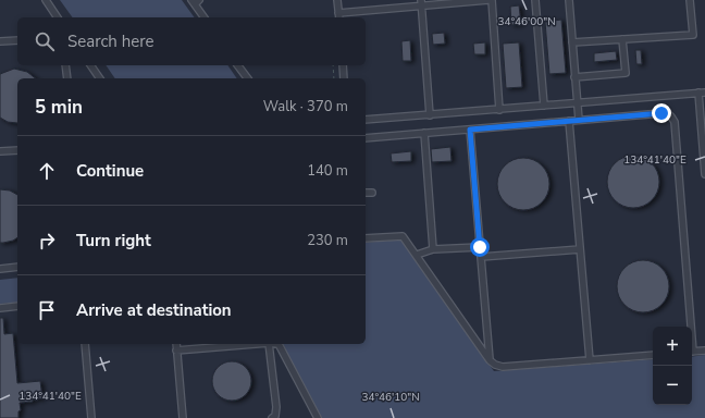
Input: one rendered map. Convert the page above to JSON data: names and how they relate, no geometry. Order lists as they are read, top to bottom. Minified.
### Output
{"page":{"search":"Search here","heading":["5 min","Walk · 370 m"],"list":[["Continue","140 m"],["Turn right","230 m"],"Arrive at destination"],"map_buttons":["+","−"]},"coordinates":["34°46'00\"N","134°41'40\"E","34°46'10\"N"]}
